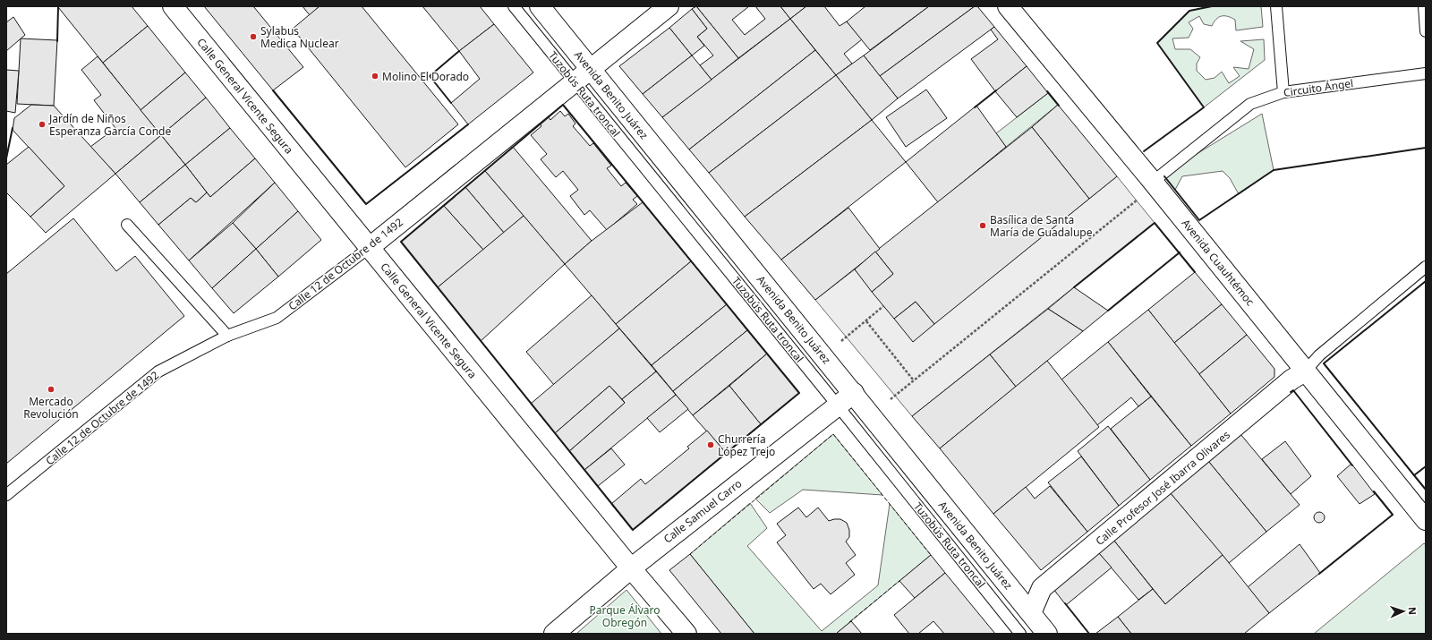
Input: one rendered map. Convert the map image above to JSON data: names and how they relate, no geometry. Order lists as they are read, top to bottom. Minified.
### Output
{"streets":{"street":["Avenida Benito Juárez","Calle General Vicente Segura","Avenida Cuauhtémoc","Calle 12 de Octubre de 1492","Calle Profesor José Ibarra Olivares","Calle Samuel Carro"],"lane":["Circuito Ángel","Tuzobús Ruta troncal"]},"crossings":[["Circuito Ángel","Avenida Cuauhtémoc"],["Tuzobús Ruta troncal","Calle 12 de Octubre de 1492"],["Tuzobús Ruta troncal","Calle Samuel Carro"],["Avenida Benito Juárez","Calle 12 de Octubre de 1492"],["Avenida Benito Juárez","Calle Profesor José Ibarra Olivares"],["Avenida Benito Juárez","Calle Samuel Carro"],["Calle General Vicente Segura","Calle 12 de Octubre de 1492"],["Calle General Vicente Segura","Calle Samuel Carro"],["Avenida Cuauhtémoc","Calle Profesor José Ibarra Olivares"]],"parks":["Parque Álvaro Obregón"],"places":["Sylabus Medica Nuclear","Molino El Dorado","Jardín de Niños Esperanza García Conde","Basílica de Santa María de Guadalupe","Mercado Revolución","Churrería López Trejo"],"north":"right"}
